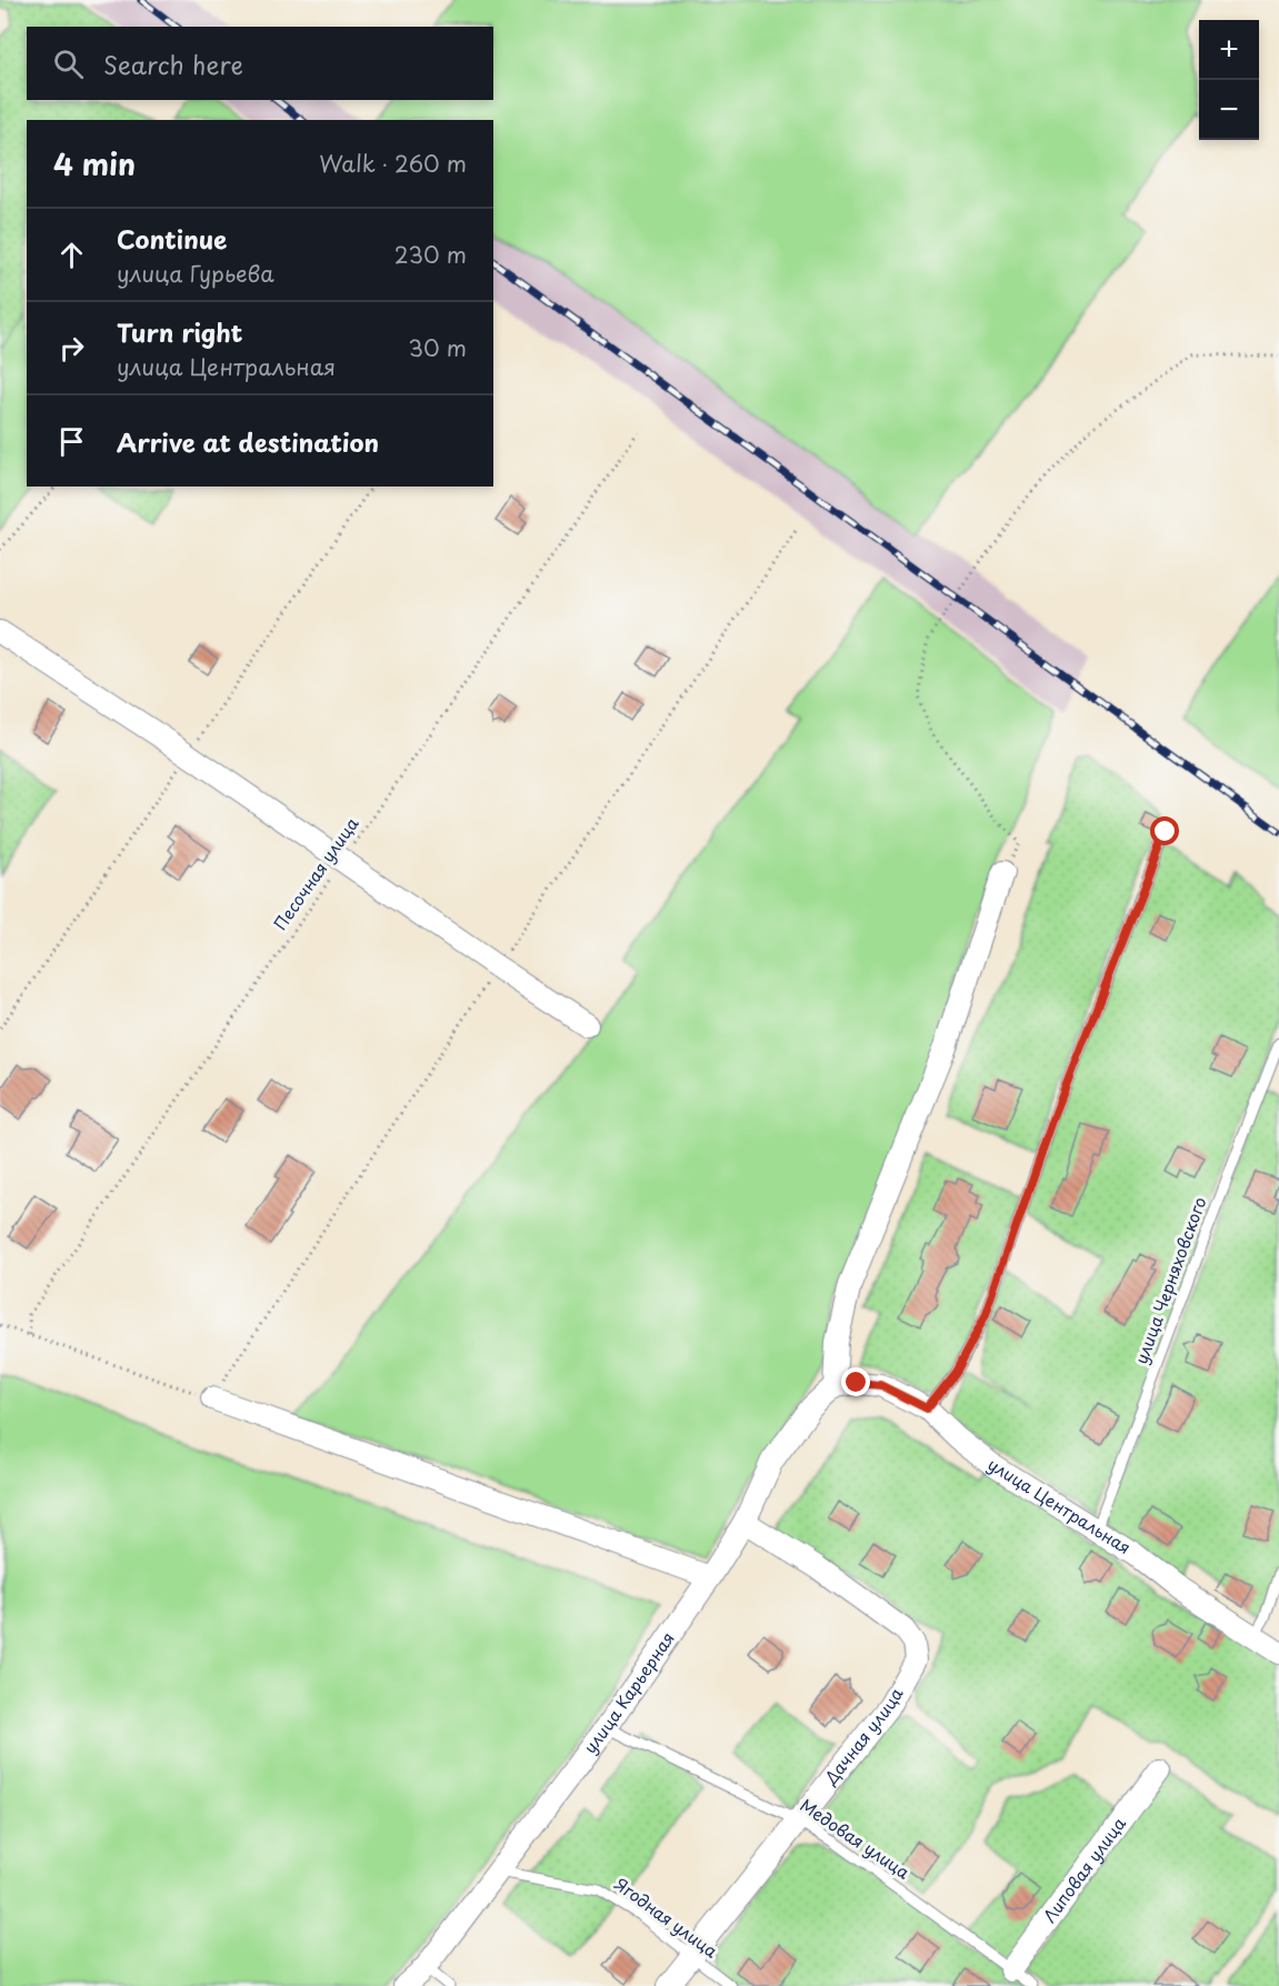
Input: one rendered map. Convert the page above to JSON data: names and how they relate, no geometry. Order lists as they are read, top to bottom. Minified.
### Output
{"streets":{"street":["улица Центральная","улица Карьерная","Дачная улица","Липовая улица"],"lane":["улица Черняховского","Медовая улица","Ягодная улица"],"path":["Песочная улица"]},"crossings":[["улица Черняховского","улица Центральная"],["улица Центральная","улица Карьерная"],["улица Карьерная","Дачная улица"],["улица Карьерная","Медовая улица"],["улица Карьерная","Ягодная улица"],["Дачная улица","Медовая улица"],["Дачная улица","Ягодная улица"],["Медовая улица","Липовая улица"]],"page":{"map_buttons":["+","−"],"search":"Search here","heading":["4 min","Walk · 260 m"],"list":[["Continue","улица Гурьева","230 m"],["Turn right","улица Центральная","30 m"],"Arrive at destination"]}}
